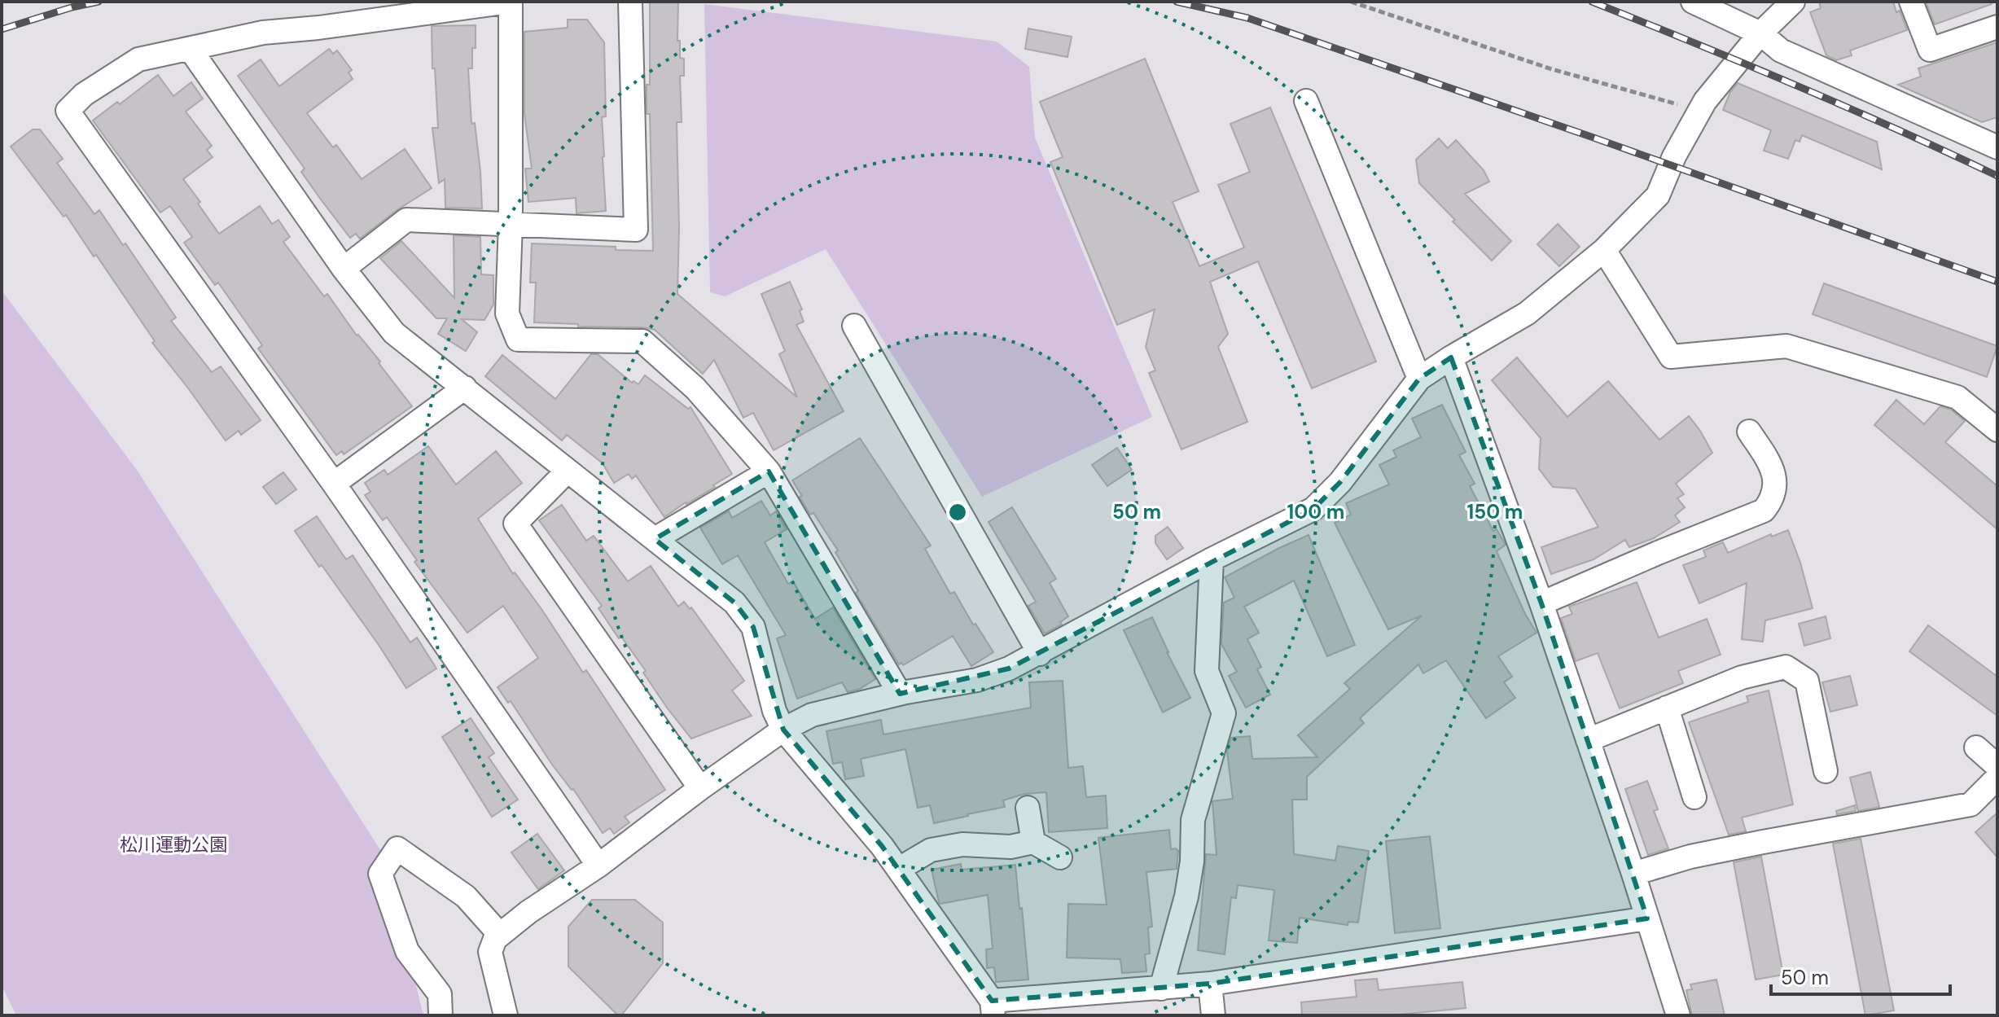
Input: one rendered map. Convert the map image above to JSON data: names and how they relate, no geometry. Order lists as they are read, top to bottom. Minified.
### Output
{"parks":["松川運動公園"],"scale_bar":"50 m","rings":["50 m","100 m","150 m"]}
